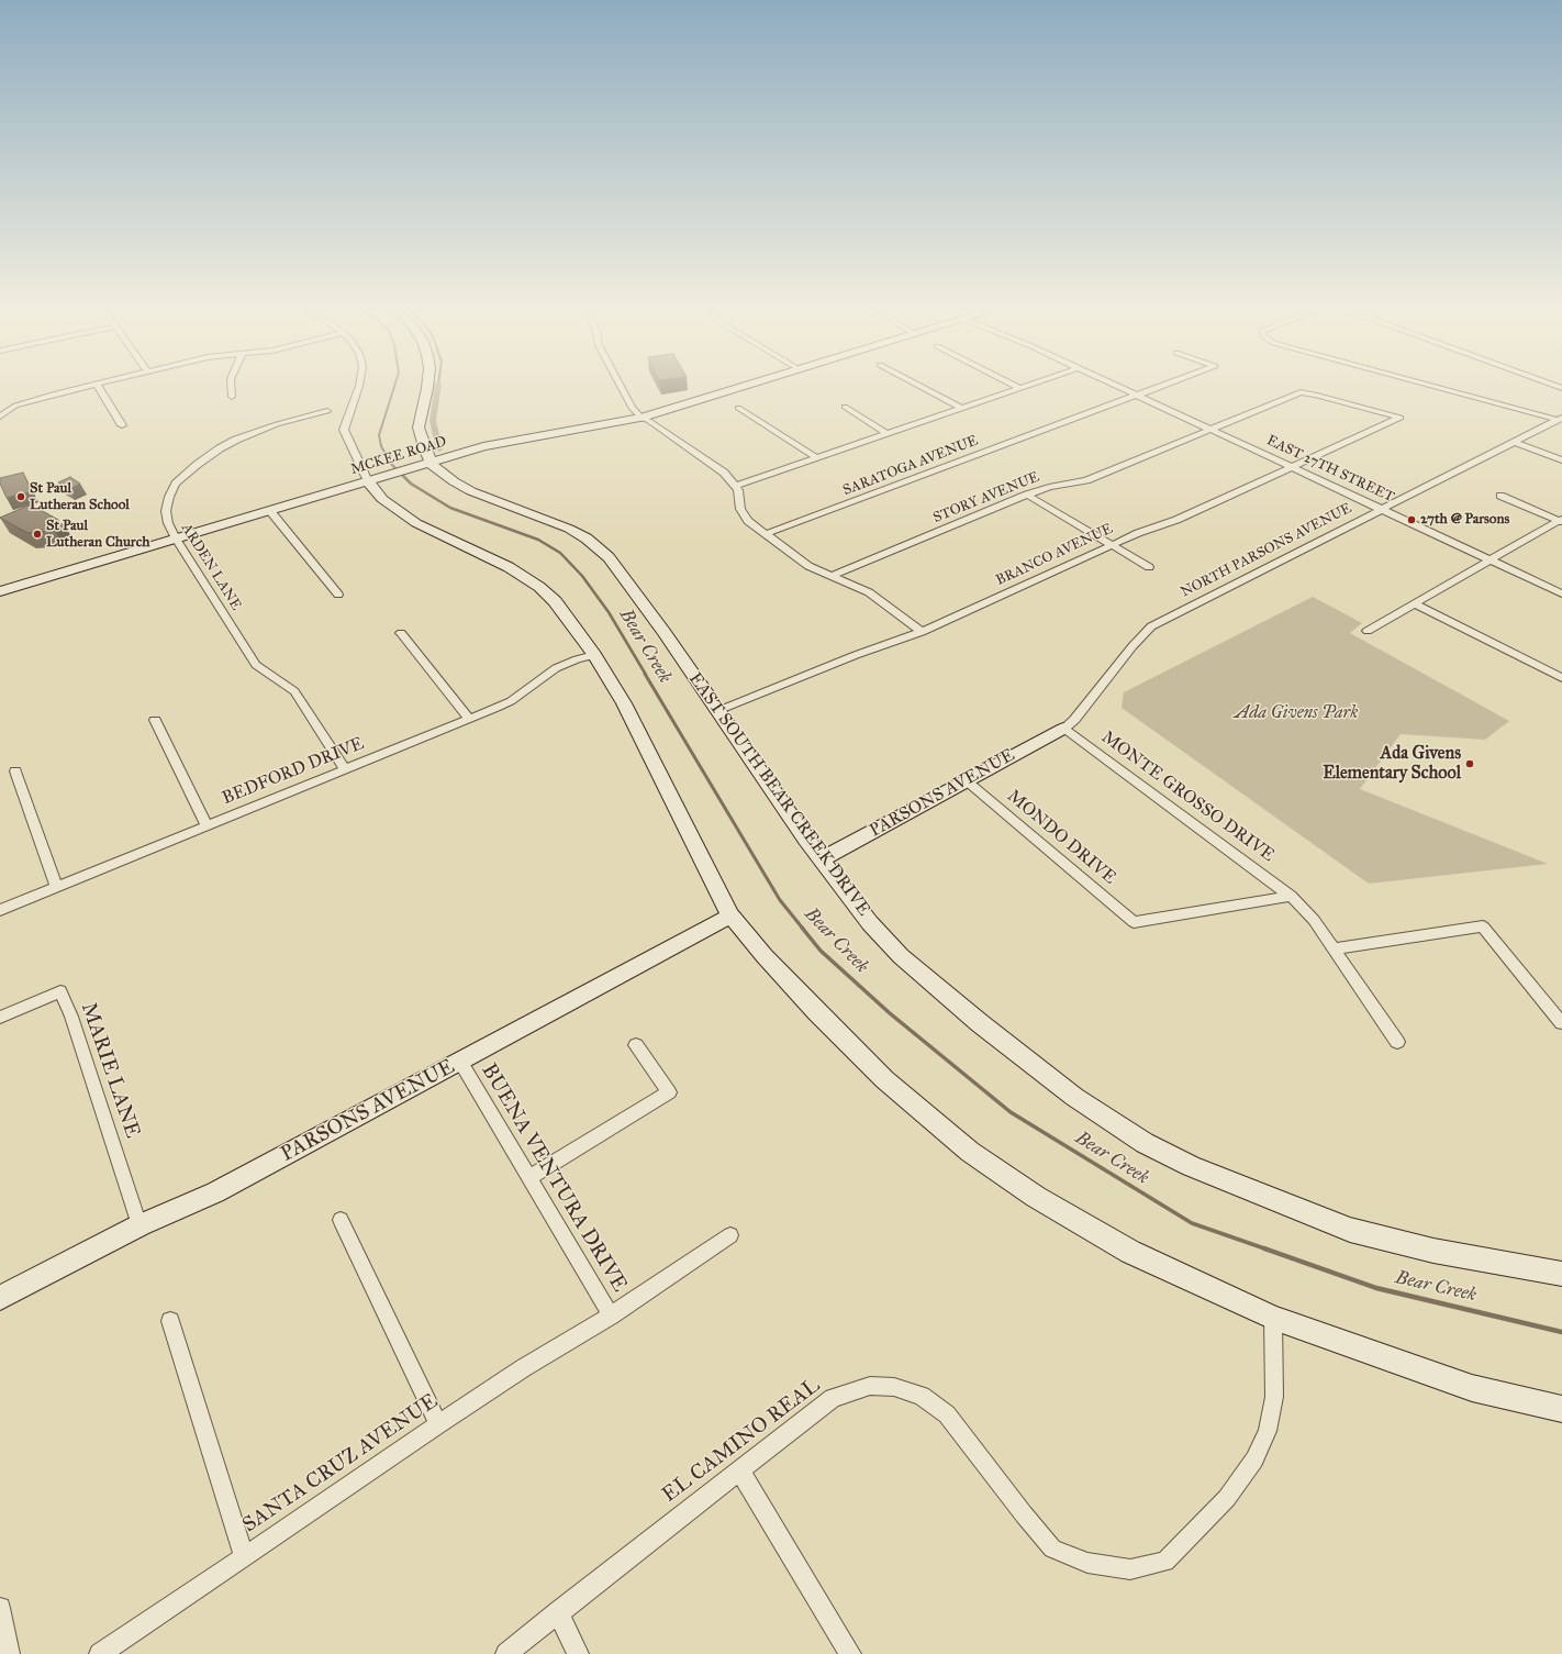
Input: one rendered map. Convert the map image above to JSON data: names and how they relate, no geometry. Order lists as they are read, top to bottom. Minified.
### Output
{"streets":{"street":["MCKEE ROAD","SARATOGA AVENUE","EAST 27TH STREET","STORY AVENUE","NORTH PARSONS AVENUE","BRANCO AVENUE","ARDEN LANE","BEDFORD DRIVE","PARSONS AVENUE","EAST SOUTH BEAR CREEK DRIVE","MONTE GROSSO DRIVE","MONDO DRIVE","MARIE LANE","BUENA VENTURA DRIVE","EL CAMINO REAL","SANTA CRUZ AVENUE"]},"crossings":[["MCKEE ROAD","ARDEN LANE"],["MCKEE ROAD","EAST SOUTH BEAR CREEK DRIVE"],["SARATOGA AVENUE","EAST 27TH STREET"],["EAST 27TH STREET","STORY AVENUE"],["EAST 27TH STREET","NORTH PARSONS AVENUE"],["EAST 27TH STREET","BRANCO AVENUE"],["STORY AVENUE","BRANCO AVENUE"],["NORTH PARSONS AVENUE","PARSONS AVENUE"],["NORTH PARSONS AVENUE","MONTE GROSSO DRIVE"],["BRANCO AVENUE","EAST SOUTH BEAR CREEK DRIVE"],["ARDEN LANE","BEDFORD DRIVE"],["PARSONS AVENUE","EAST SOUTH BEAR CREEK DRIVE"],["PARSONS AVENUE","MONTE GROSSO DRIVE"],["PARSONS AVENUE","MONDO DRIVE"],["PARSONS AVENUE","MARIE LANE"],["PARSONS AVENUE","BUENA VENTURA DRIVE"],["MONTE GROSSO DRIVE","MONDO DRIVE"],["BUENA VENTURA DRIVE","SANTA CRUZ AVENUE"]],"water":["Bear Creek"],"parks":["Ada Givens Park"],"places":["St Paul Lutheran School","27th @ Parsons","St Paul Lutheran Church","Ada Givens Elementary School"]}
